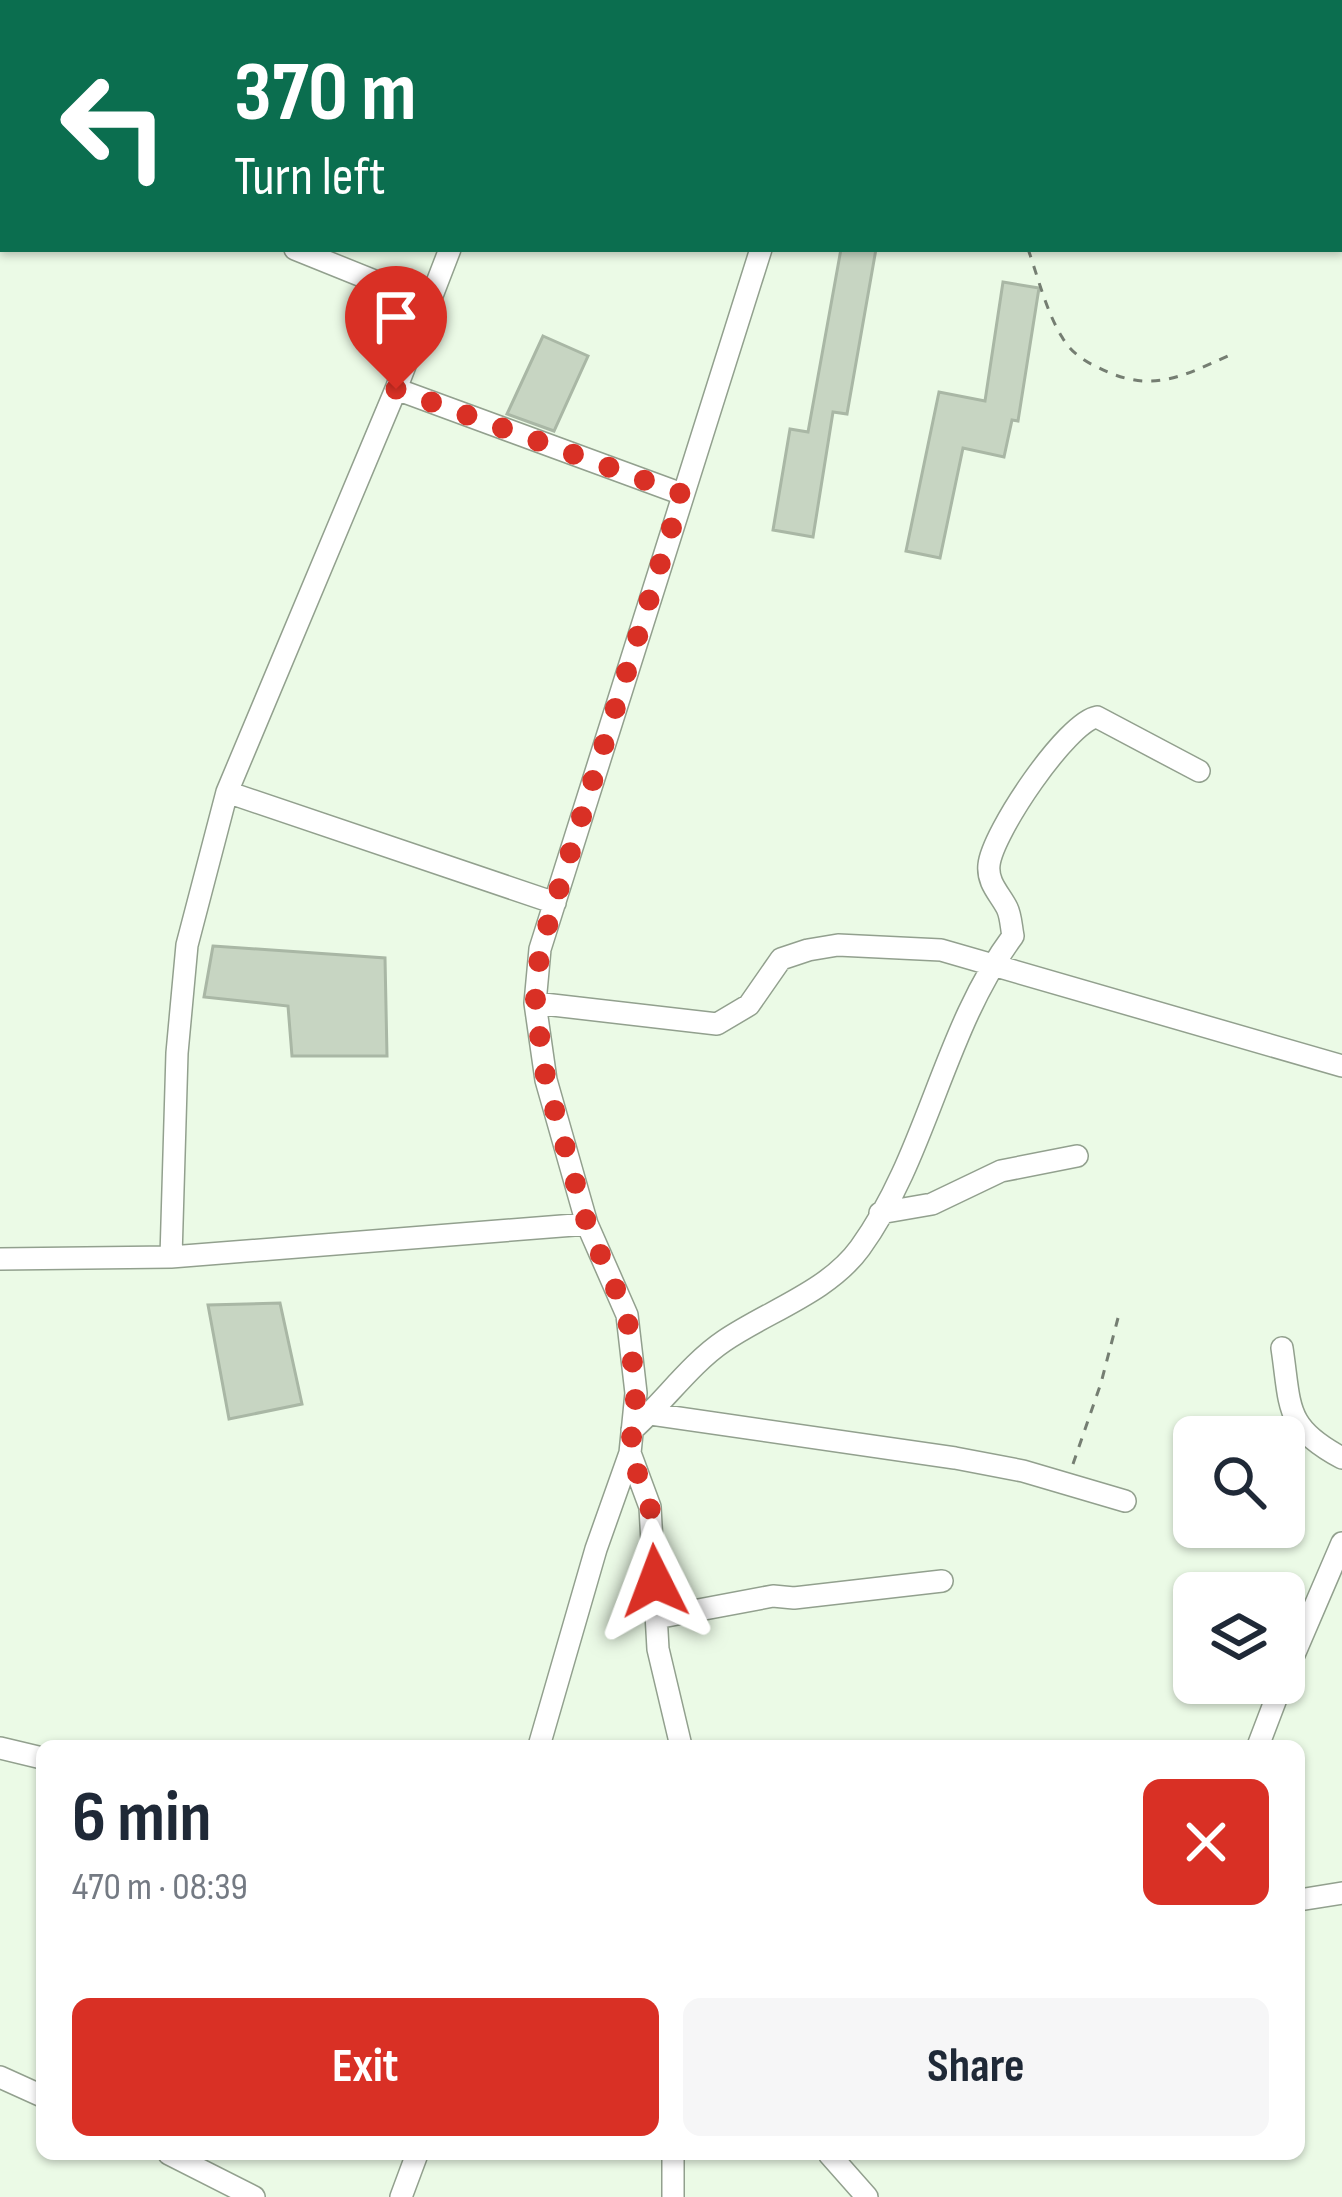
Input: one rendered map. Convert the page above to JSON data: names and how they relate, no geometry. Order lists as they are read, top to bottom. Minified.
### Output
{"page":{"turn":["370 m","Turn left"],"heading":["6 min","470 m · 08:39"],"buttons":["Exit","Share"]}}
